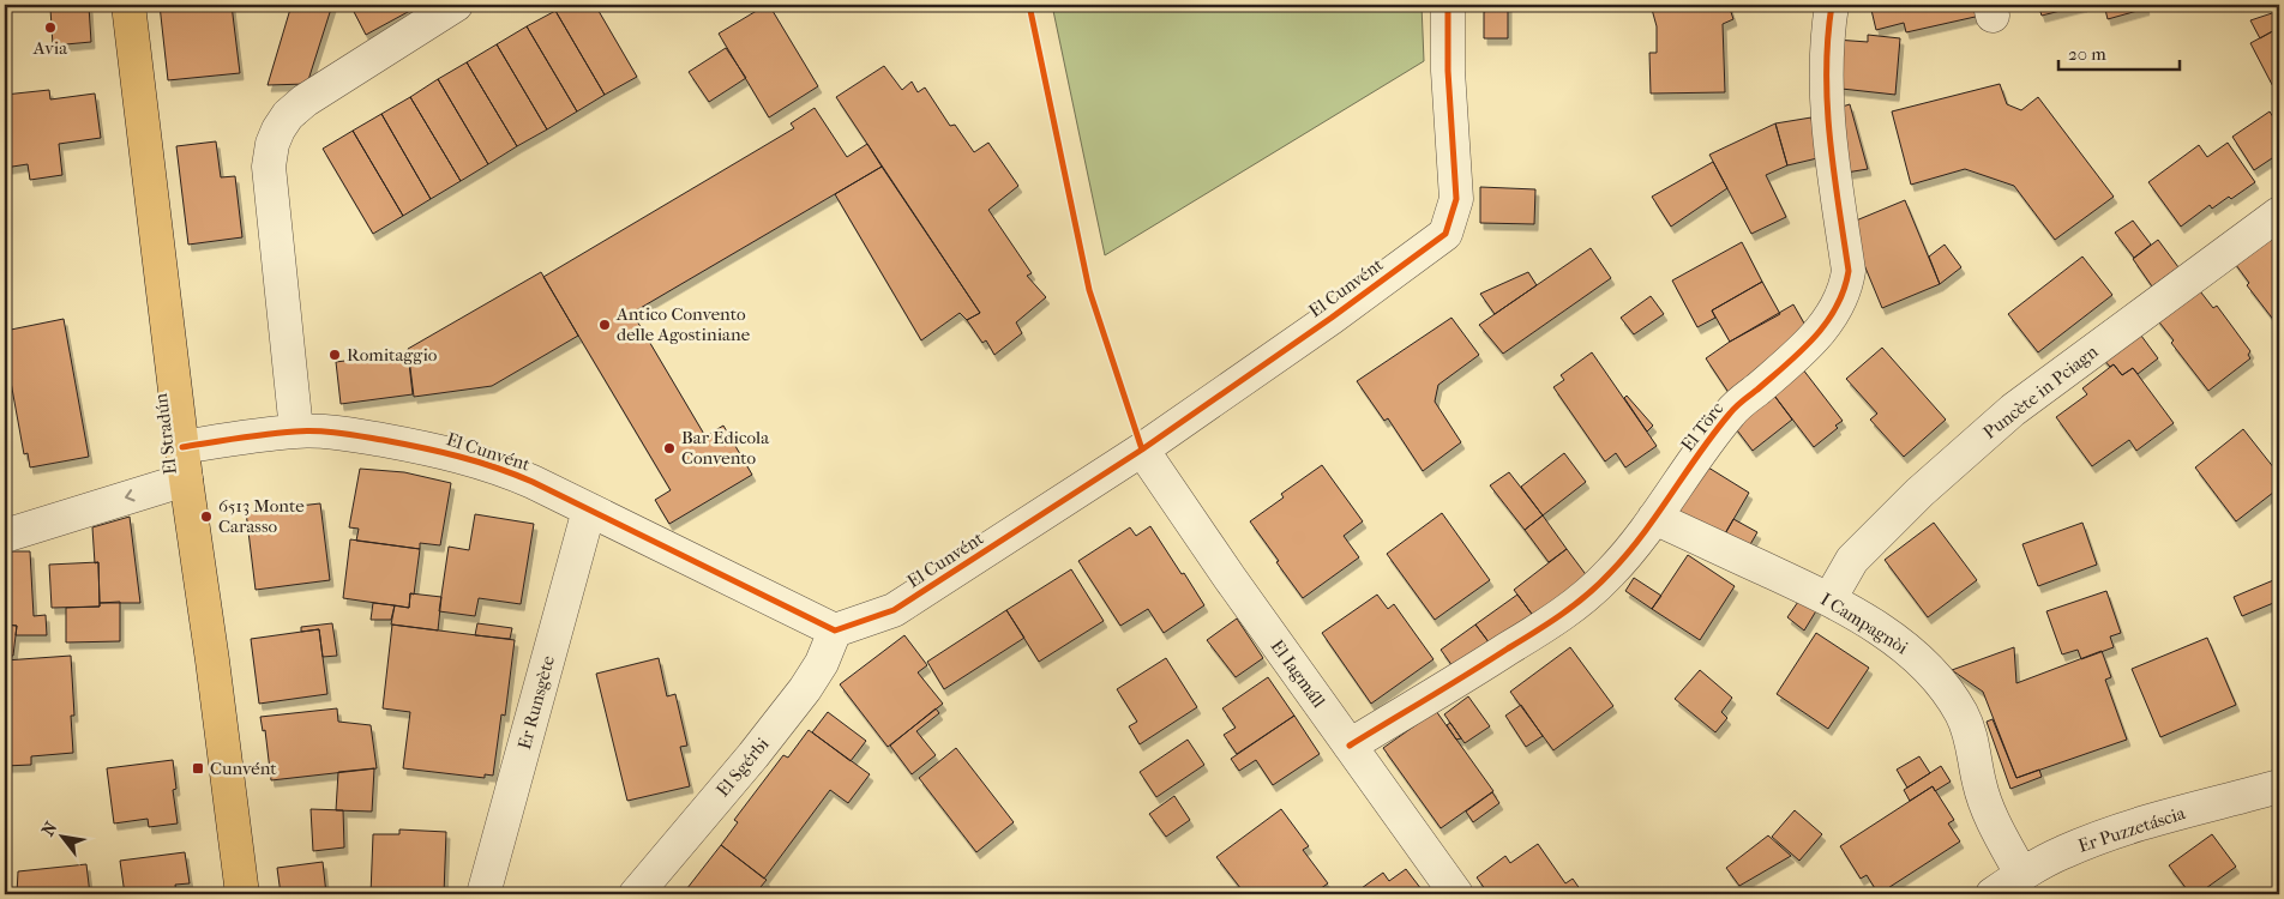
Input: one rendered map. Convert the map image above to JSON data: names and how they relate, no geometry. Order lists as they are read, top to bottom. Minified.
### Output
{"streets":{"main road":["El Stradún"],"street":["El Cunvént","Puncète in Pciagn","El Törc","I Campagnòi","El Iagmáll","Er Runsgète","El Sgérbi","Er Puzzetáscia"]},"crossings":[["El Cunvént","El Stradún"],["El Cunvént","El Iagmáll"],["El Cunvént","Er Runsgète"],["El Cunvént","El Sgérbi"],["Puncète in Pciagn","I Campagnòi"],["El Törc","I Campagnòi"],["El Törc","El Iagmáll"],["I Campagnòi","Er Puzzetáscia"]],"places":{"other":["Avia","Antico Convento delle Agostiniane","Romitaggio","Bar Edicola Convento","6513 Monte Carasso"],"transit":["Cunvént"]},"scale_bar":"20 m","north":"top left"}
